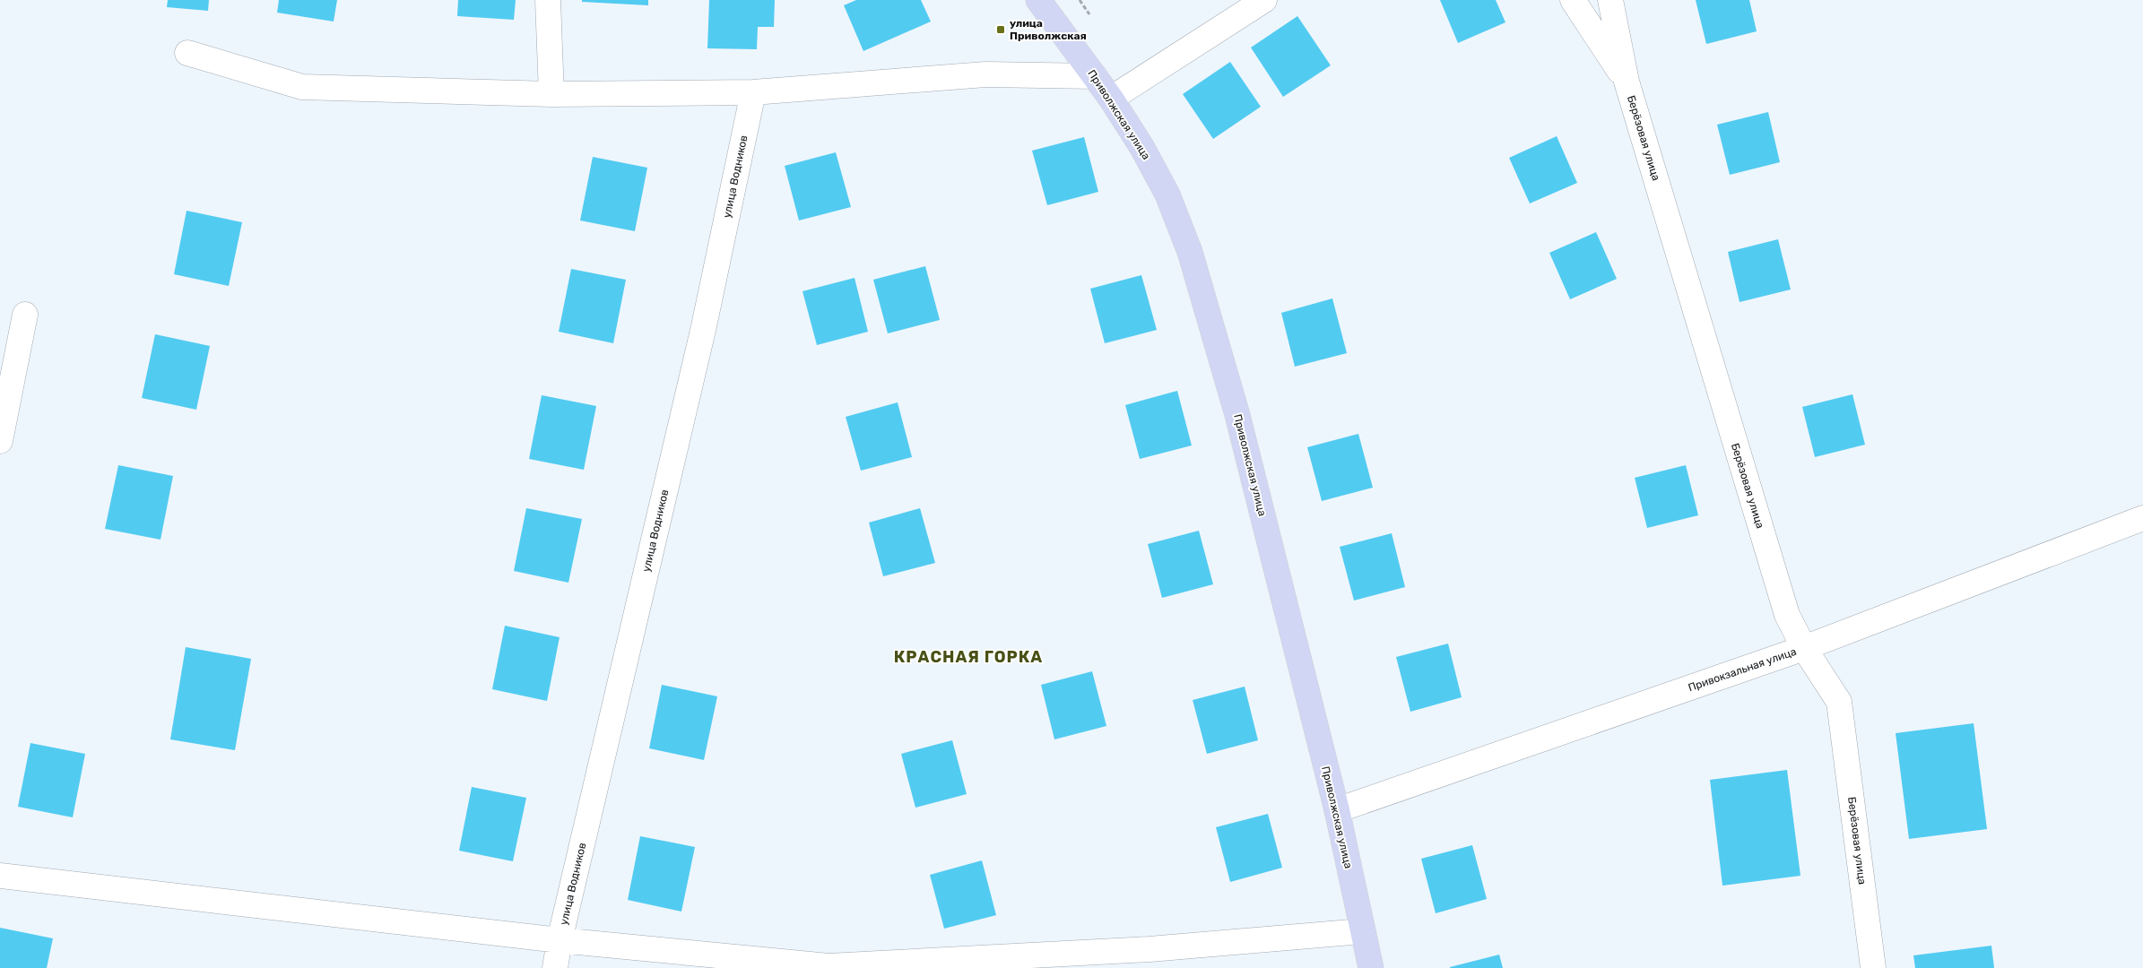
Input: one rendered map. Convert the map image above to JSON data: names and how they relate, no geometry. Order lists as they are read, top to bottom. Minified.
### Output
{"streets":{"main road":["Приволжская улица"],"street":["Берёзовая улица","улица Водников","Привокзальная улица"]},"crossings":[["Приволжская улица","Привокзальная улица"],["Берёзовая улица","Привокзальная улица"]],"districts":["КРАСНАЯ ГОРКА"],"places":{"transit":["улица Приволжская"]}}
